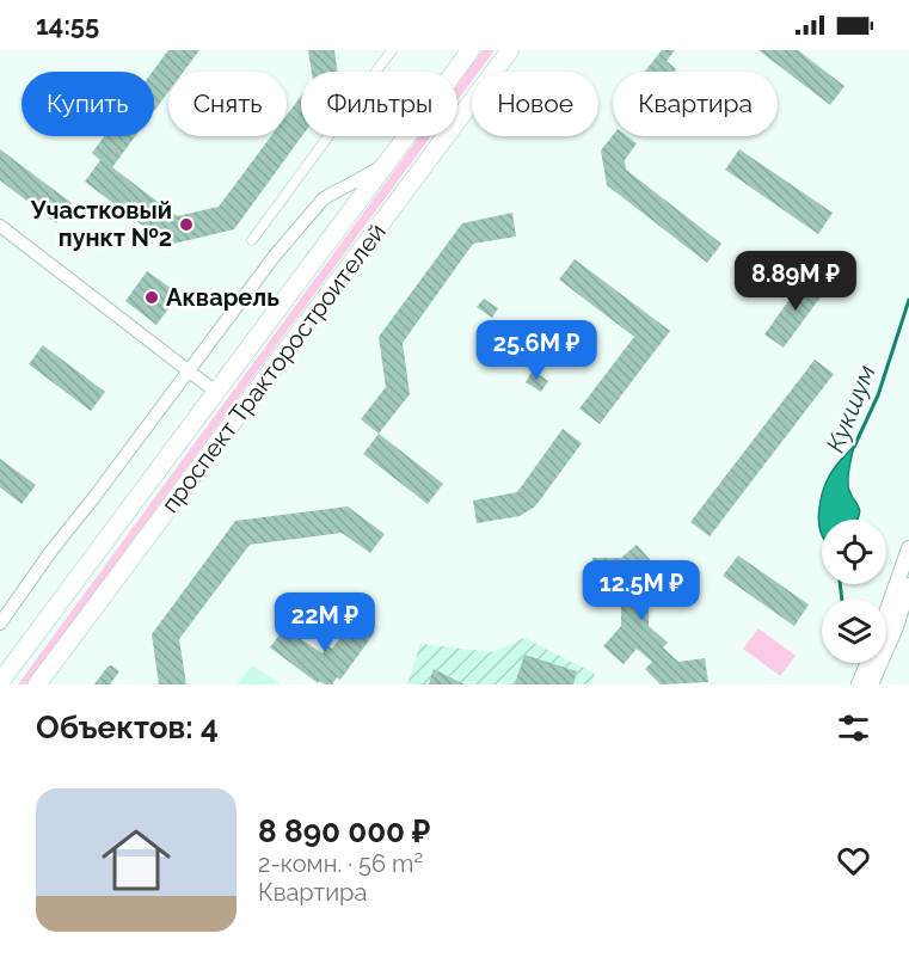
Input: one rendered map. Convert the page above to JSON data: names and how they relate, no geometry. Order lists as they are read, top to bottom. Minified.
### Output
{"streets":{"main road":["проспект Тракторостроителей"]},"water":["Кукшум"],"places":["Участковый пункт №2","Акварель"],"page":{"status":"14:55","chip":["Купить","Снять","Фильтры","Новое","Квартира"],"price":["8.89M ₽","25.6M ₽","12.5M ₽","22M ₽"],"heading":"Объектов: 4","list":[{"name":"8 890 000 ₽","note":"2-комн. · 56 m² · Квартира"}]}}
